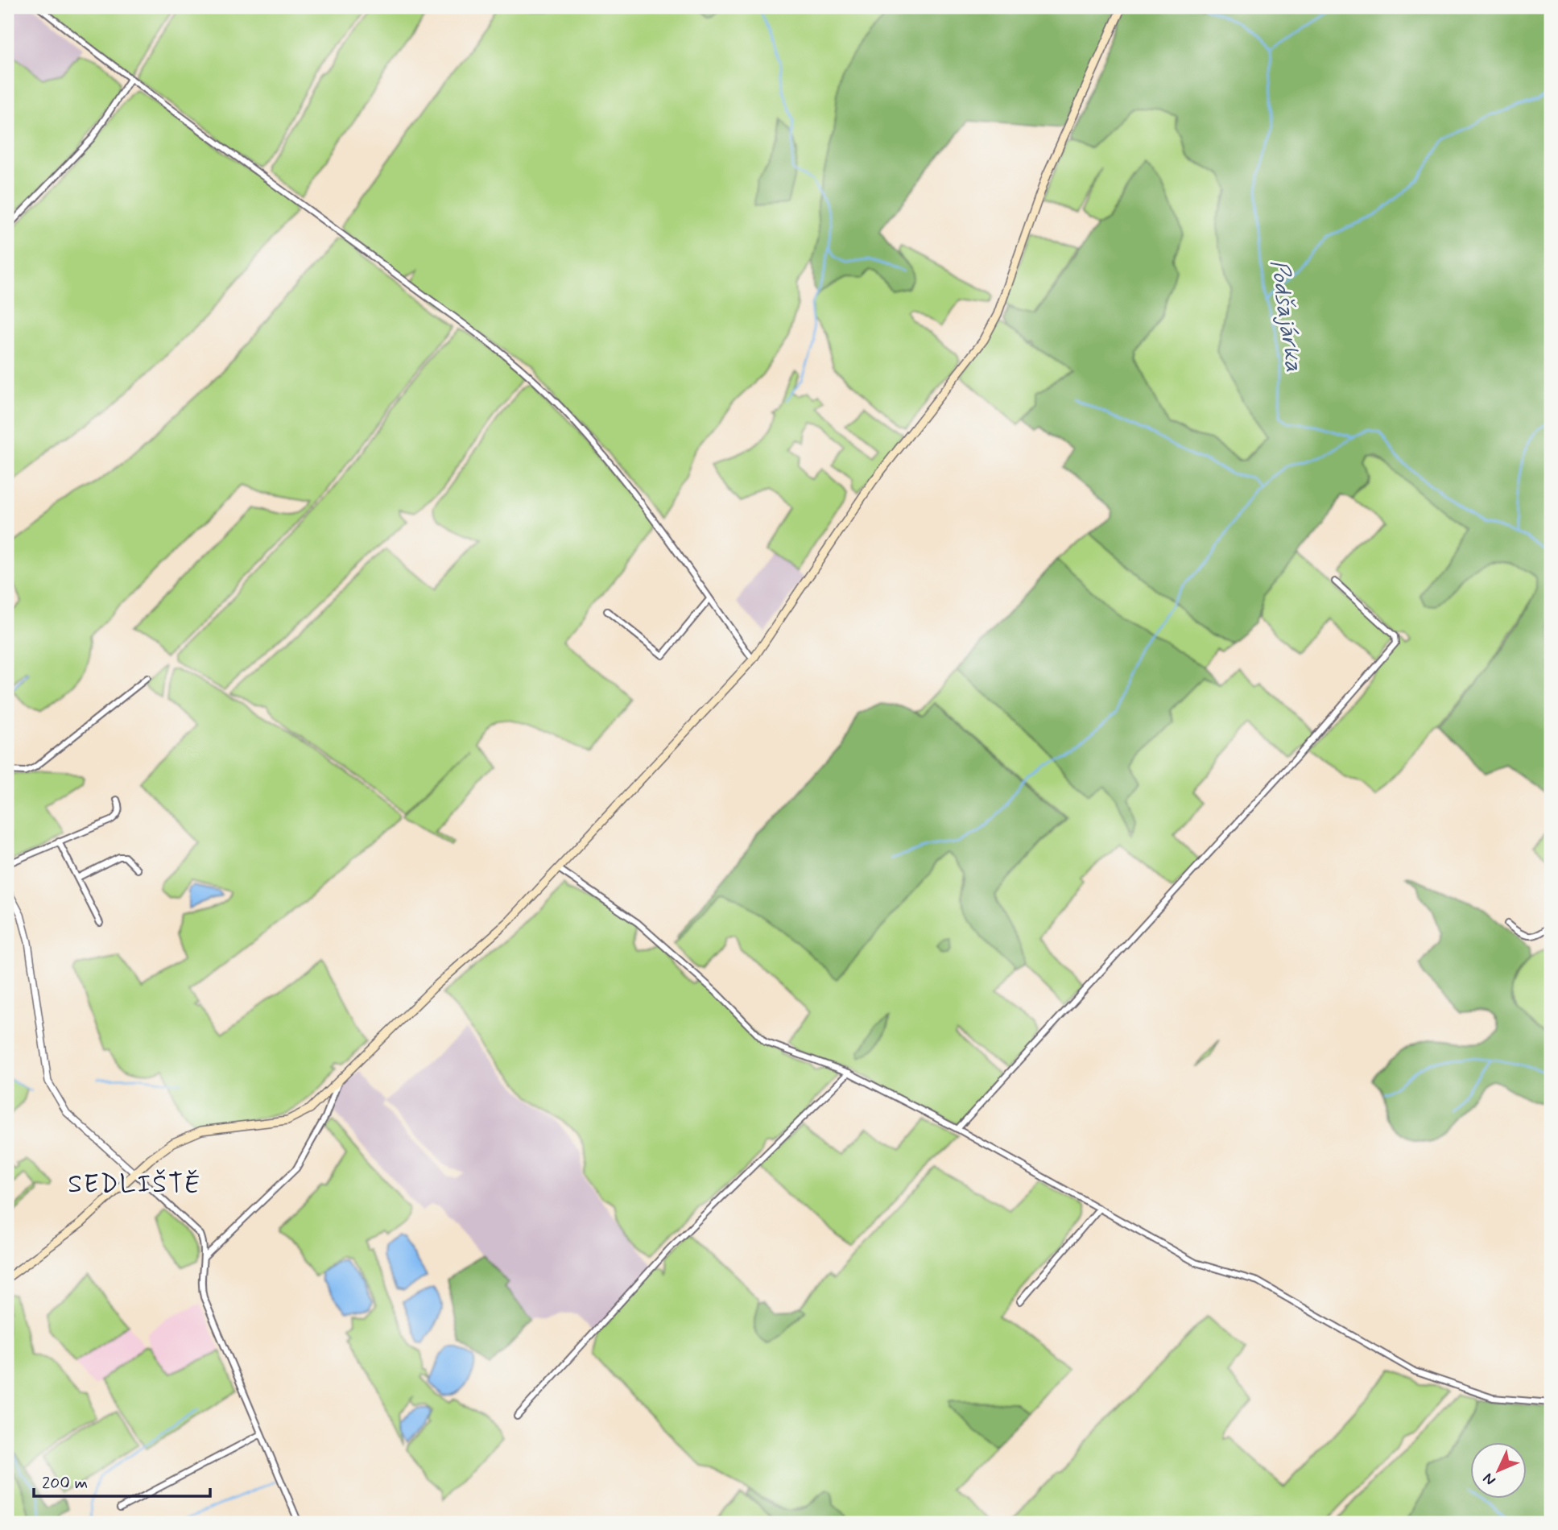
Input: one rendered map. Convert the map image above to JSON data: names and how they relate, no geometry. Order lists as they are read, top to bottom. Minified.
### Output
{"districts":["SEDLIŠTĚ"],"water":["Podšajárka"],"scale_bar":"200 m","north":"bottom left"}
